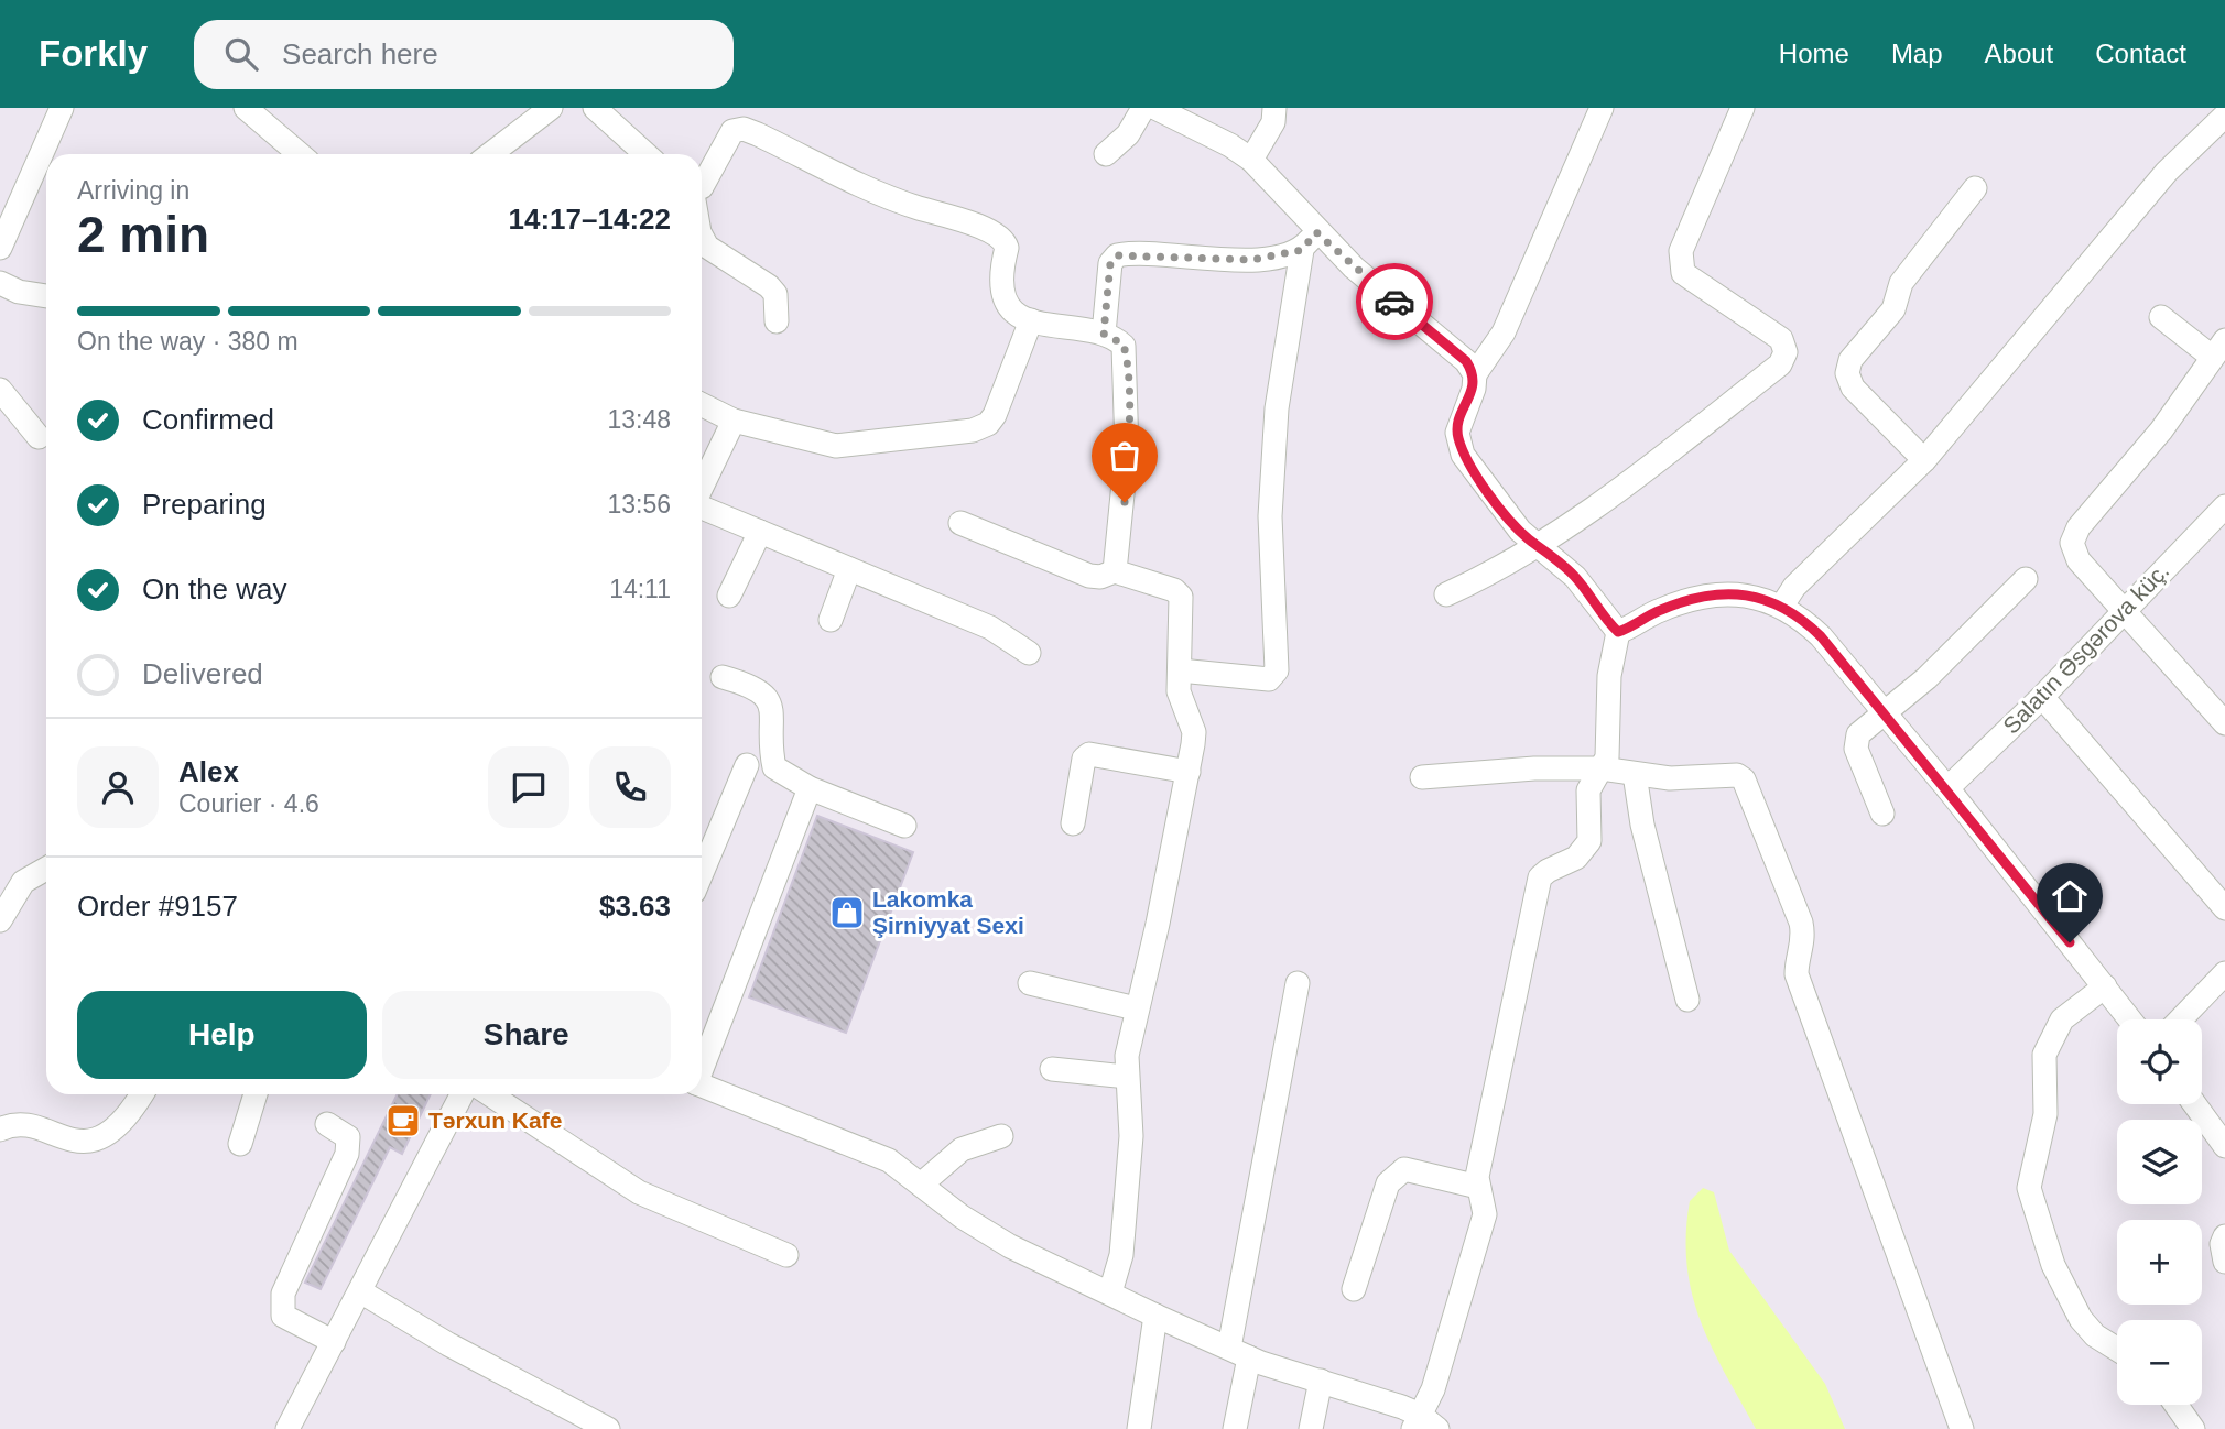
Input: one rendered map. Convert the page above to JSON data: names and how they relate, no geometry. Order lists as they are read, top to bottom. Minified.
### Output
{"streets":{"street":["Salatın Əsgərova küç."]},"places":{"shop":["Lakomka Şirniyyat Sexi"],"cafe":["Tərxun Kafe"]},"page":{"header":"Forkly","search":"Search here","nav":["Home","Map","About","Contact"],"heading":["2 min","Arriving in","14:17–14:22"],"panel":["Alex","Courier · 4.6","Order #9157","$3.63"],"bar":"On the way · 380 m","list":[["Confirmed","13:48"],["Preparing","13:56"],["On the way","14:11"],"Delivered"],"buttons":["Help","Share"],"map_buttons":["+","−"]}}
